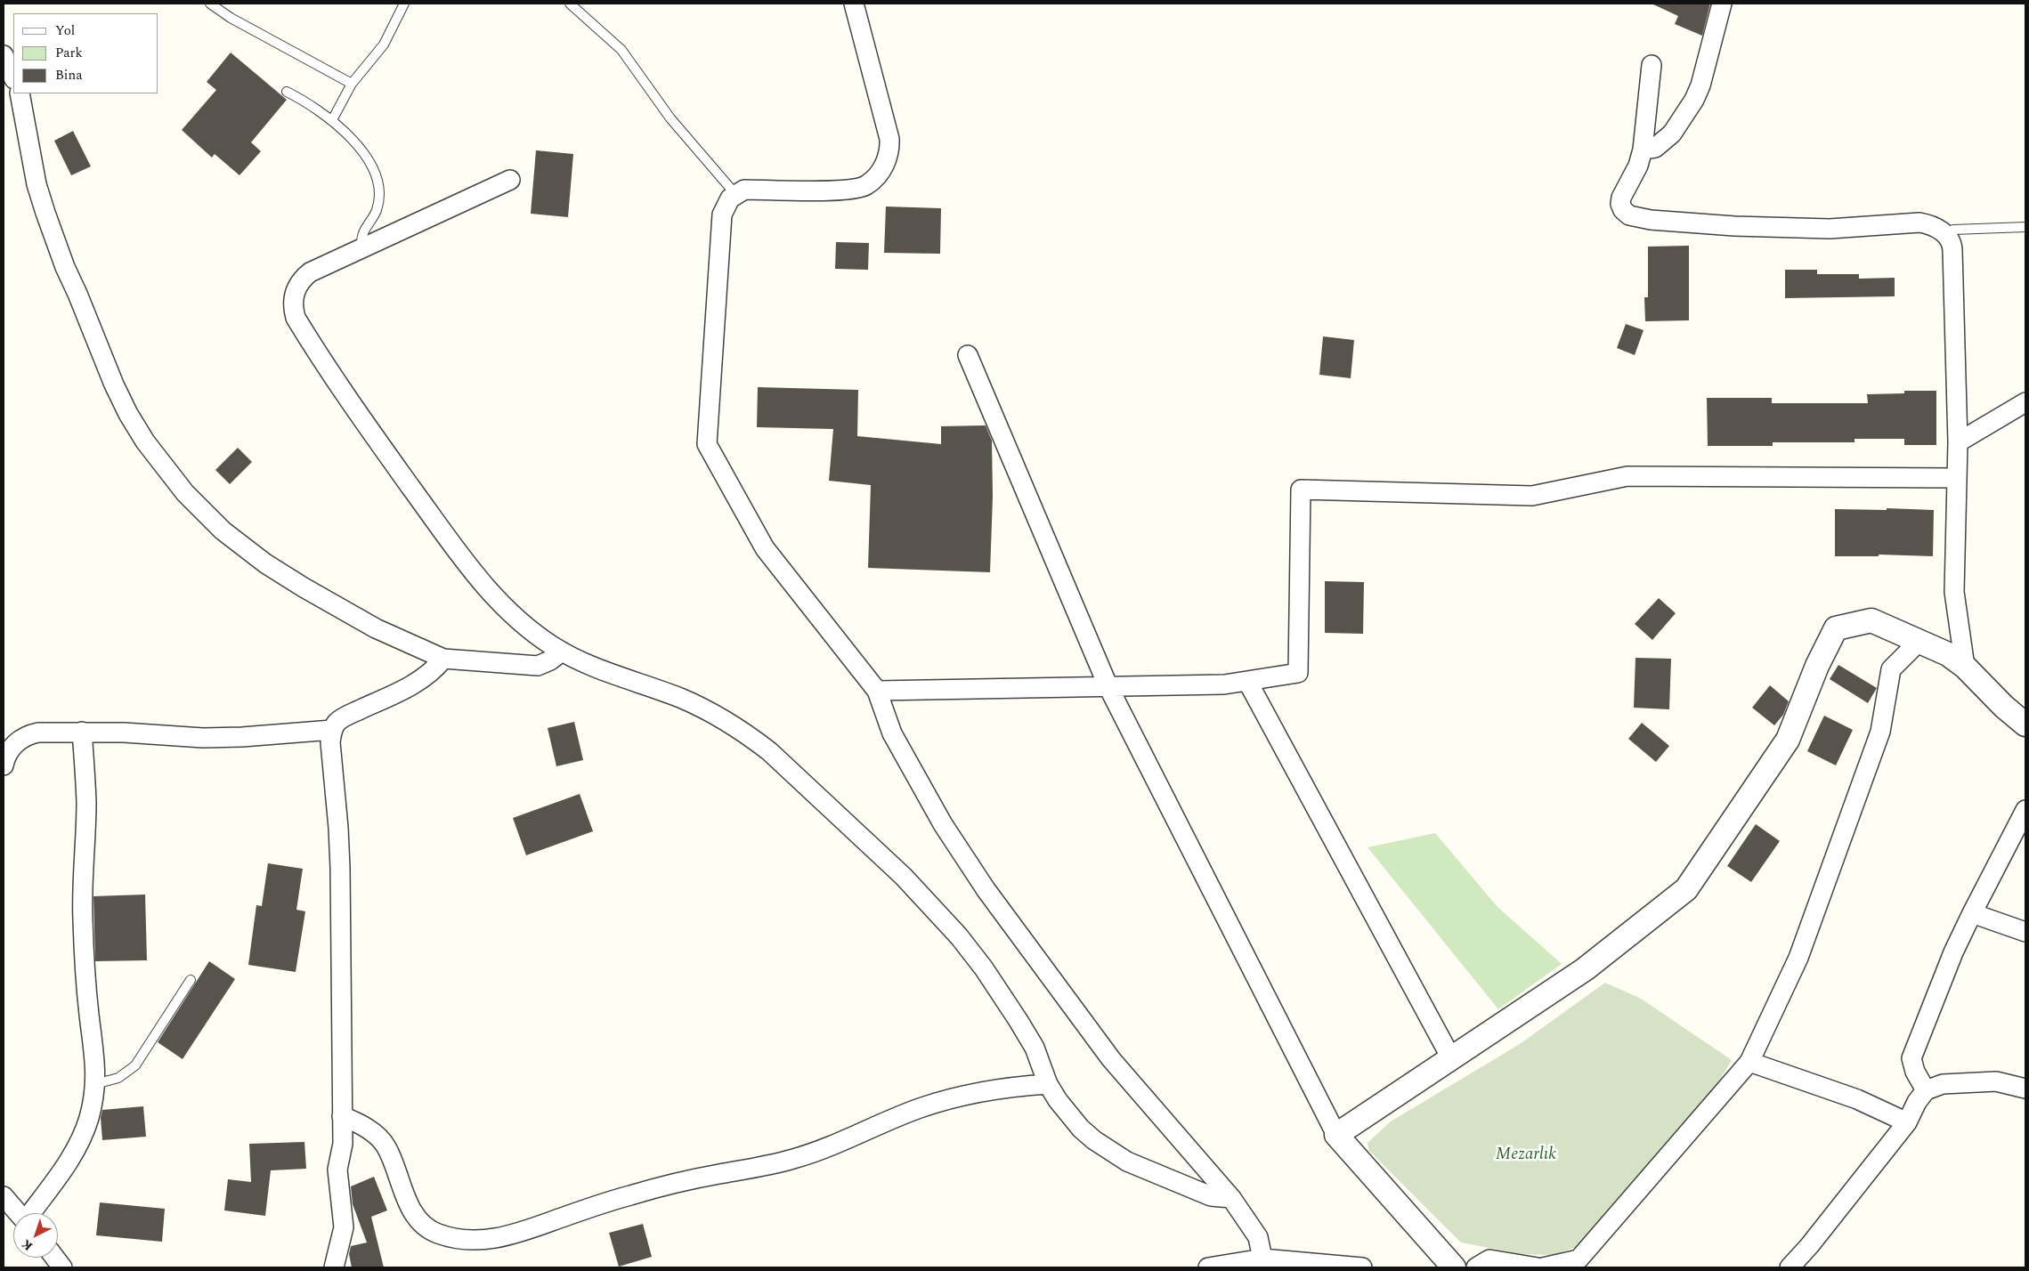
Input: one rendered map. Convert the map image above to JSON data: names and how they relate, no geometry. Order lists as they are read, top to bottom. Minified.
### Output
{"parks":["Mezarlık"],"legend":["Yol","Park","Bina"],"north":"bottom left"}
